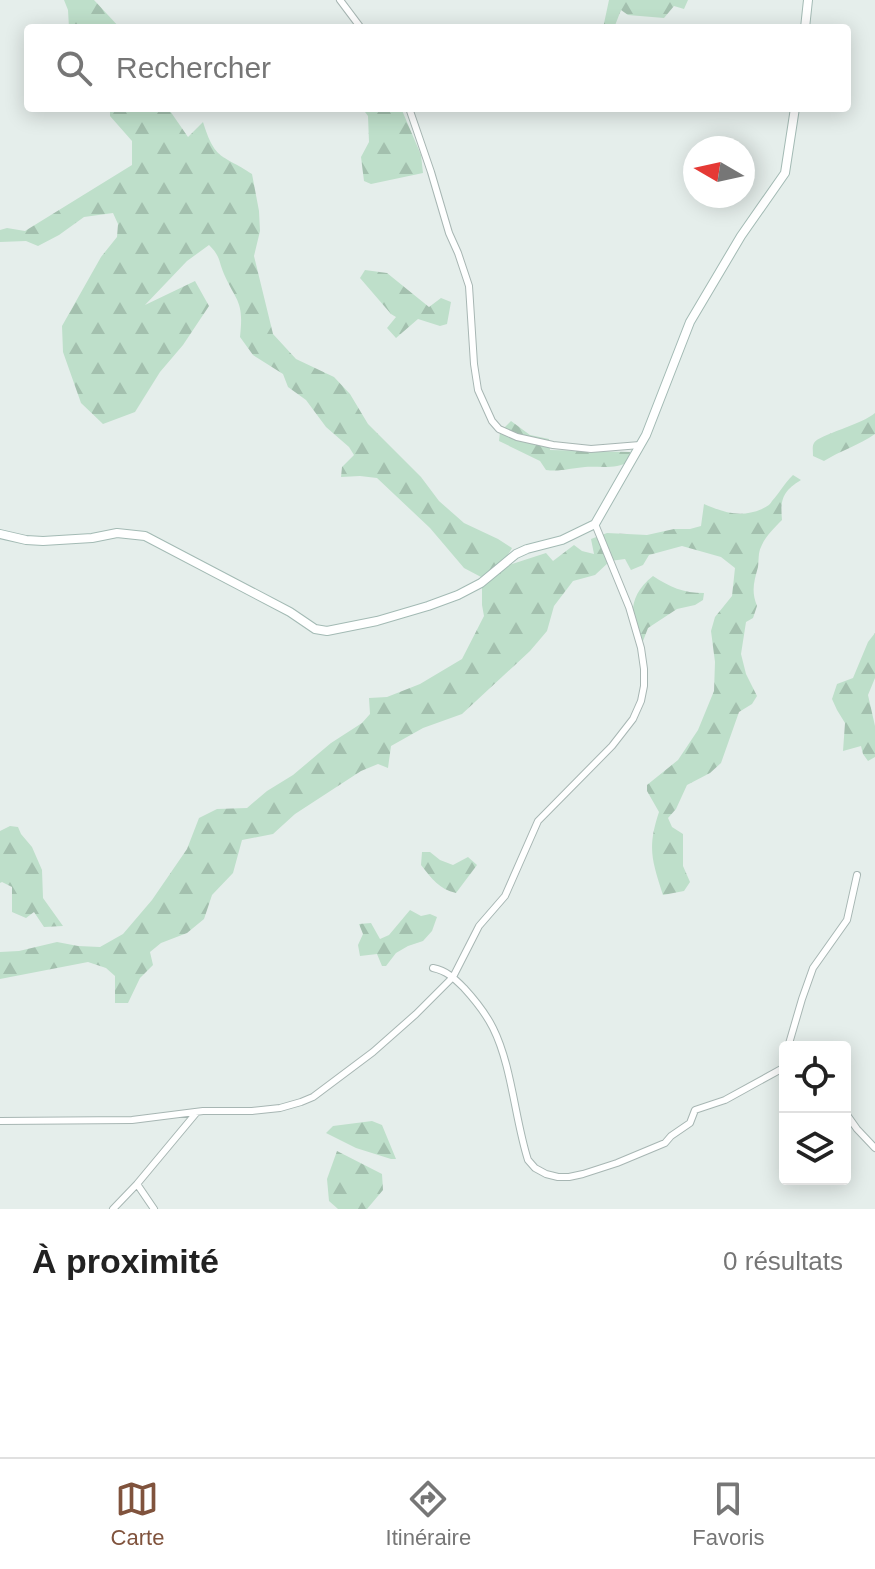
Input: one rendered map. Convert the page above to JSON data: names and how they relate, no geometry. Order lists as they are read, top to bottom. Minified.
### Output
{"north":"left","page":{"search":"Rechercher","heading":["À proximité","0 résultats"],"nav":["Carte","Itinéraire","Favoris"]}}
